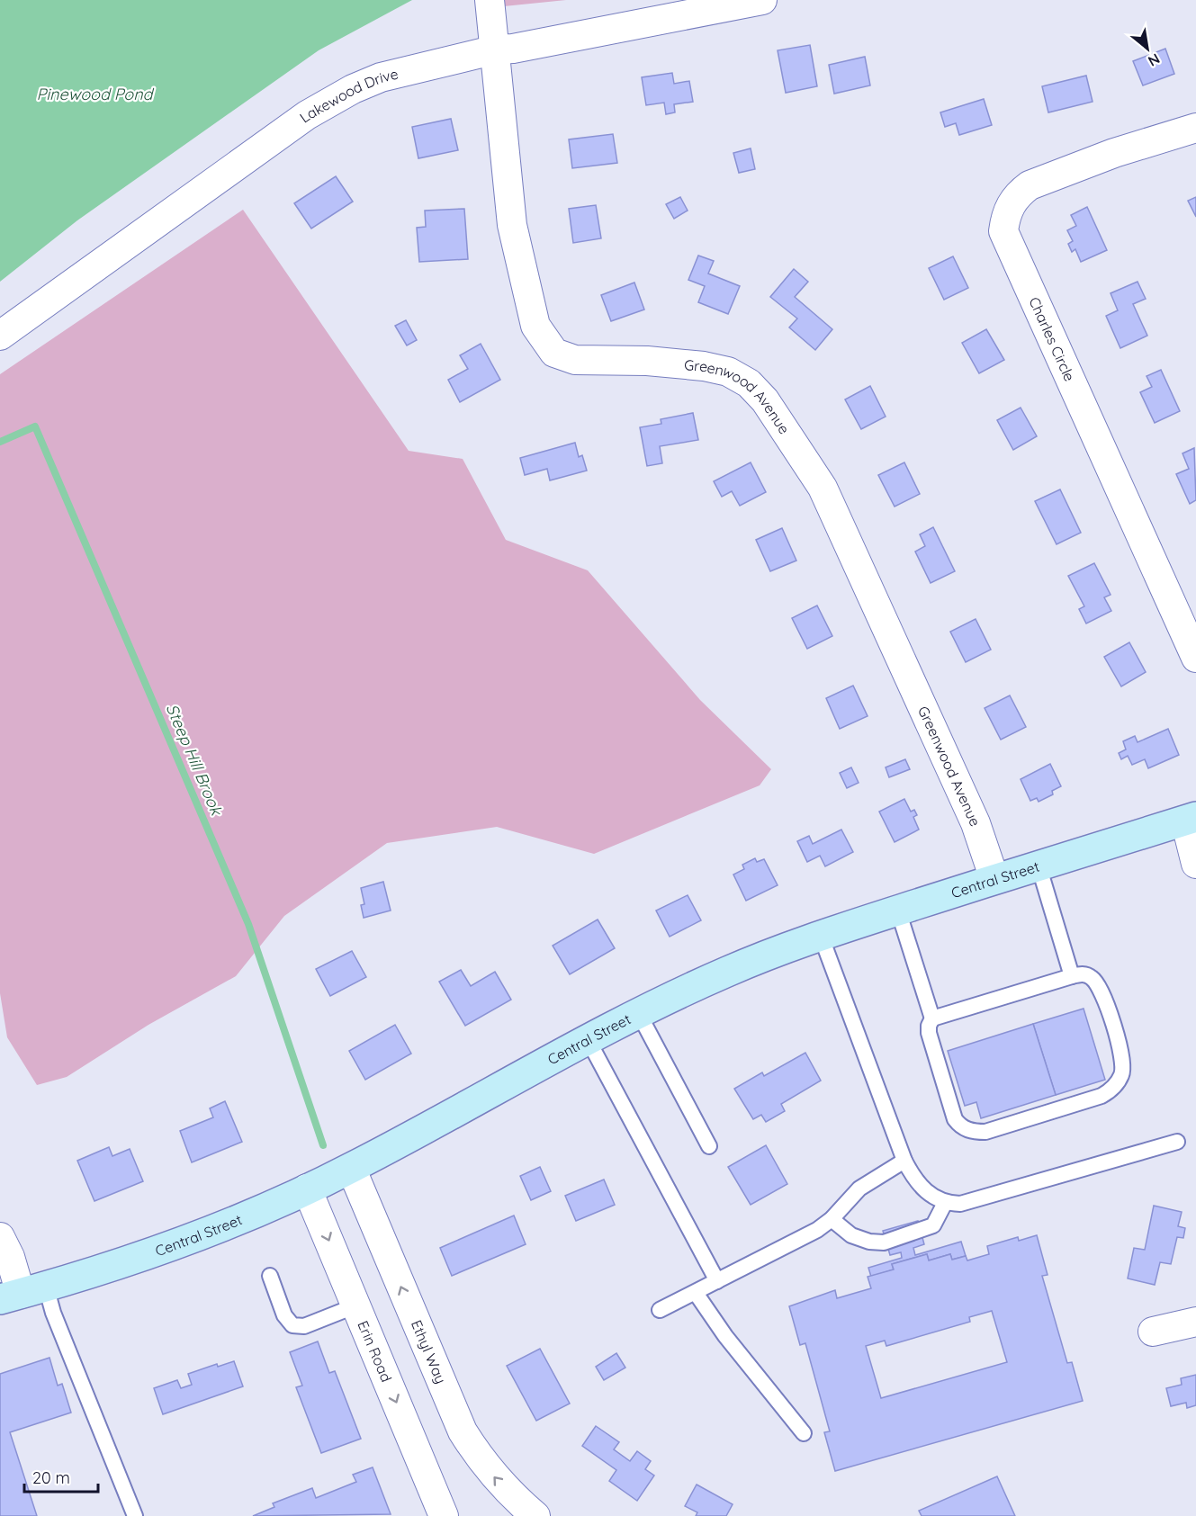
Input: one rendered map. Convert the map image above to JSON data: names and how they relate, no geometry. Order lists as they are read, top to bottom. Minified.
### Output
{"streets":{"main road":["Central Street"],"street":["Lakewood Drive","Charles Circle","Greenwood Avenue","Ethyl Way","Erin Road"]},"crossings":[["Lakewood Drive","Greenwood Avenue"],["Greenwood Avenue","Central Street"],["Central Street","Ethyl Way"],["Central Street","Erin Road"]],"one_way":["Ethyl Way","Erin Road"],"water":["Pinewood Pond","Steep Hill Brook"],"scale_bar":"20 m","north":"bottom right"}
